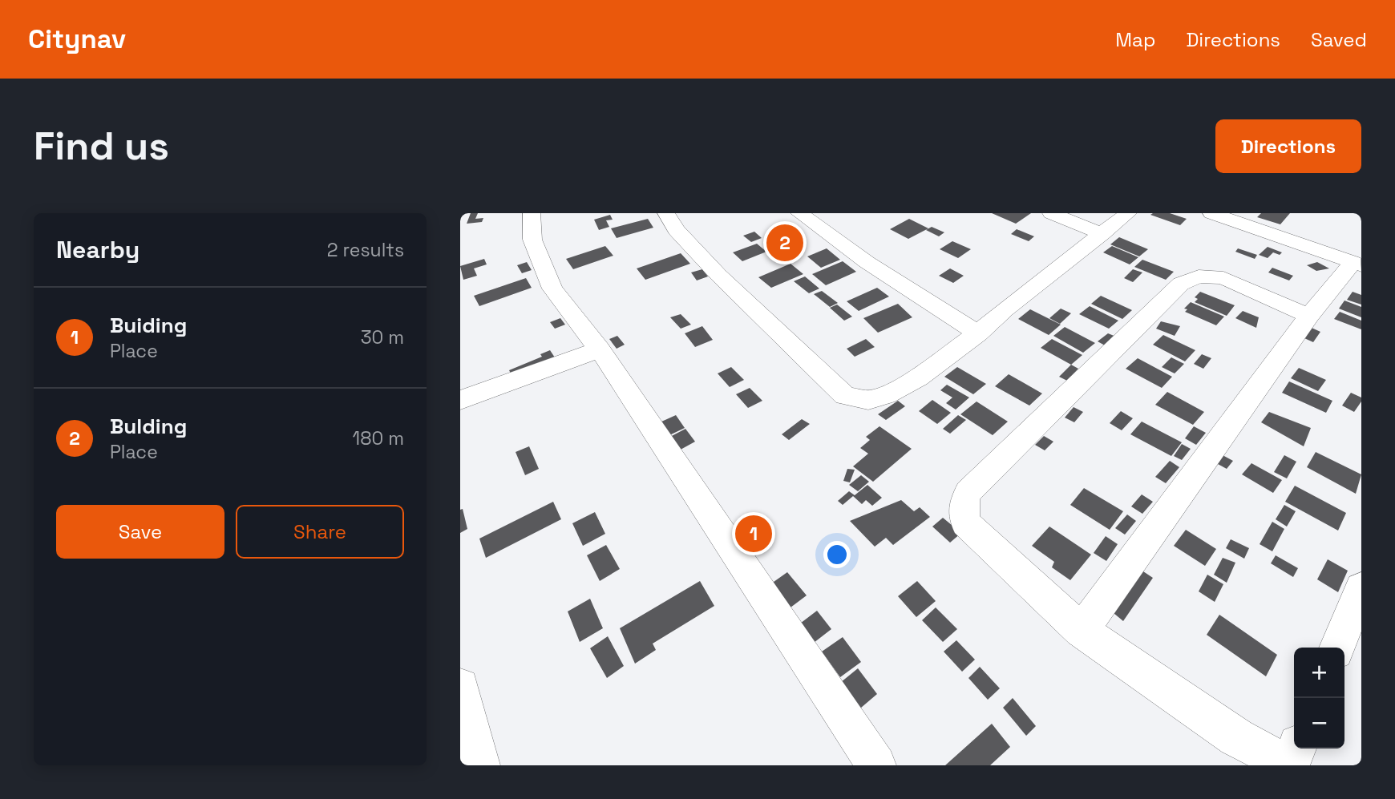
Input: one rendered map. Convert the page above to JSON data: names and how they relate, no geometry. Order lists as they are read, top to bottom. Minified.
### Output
{"page":{"header":"Citynav","nav":["Map","Directions","Saved"],"buttons":["Directions",["Save","Share"]],"title":"Find us","heading":["Nearby","2 results"],"pins":["2","1"],"list":[{"mark":"1","name":"Buiding","note":"Place","value":"30 m"},{"mark":"2","name":"Bulding","note":"Place","value":"180 m"}],"map_buttons":["+","−"]}}
